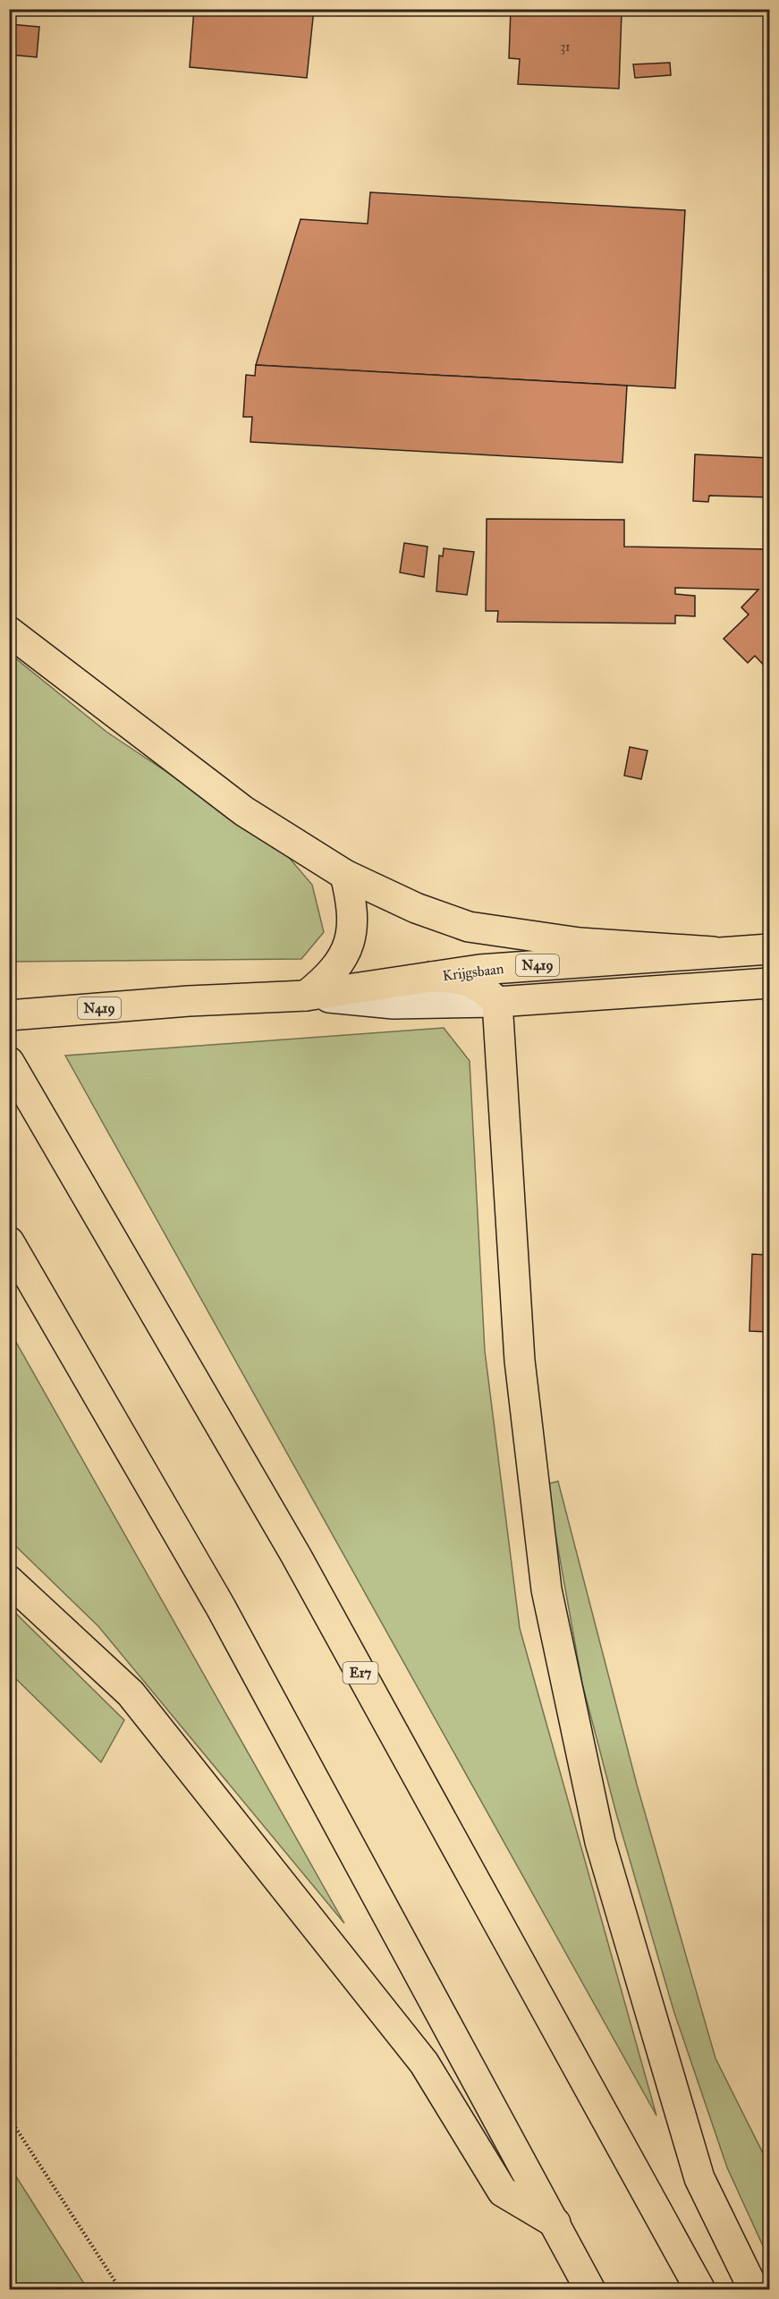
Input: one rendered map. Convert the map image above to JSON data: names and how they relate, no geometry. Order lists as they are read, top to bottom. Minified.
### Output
{"streets":{"main road":["N419","Krijgsbaan","E17"]},"house_numbers":["31"]}
